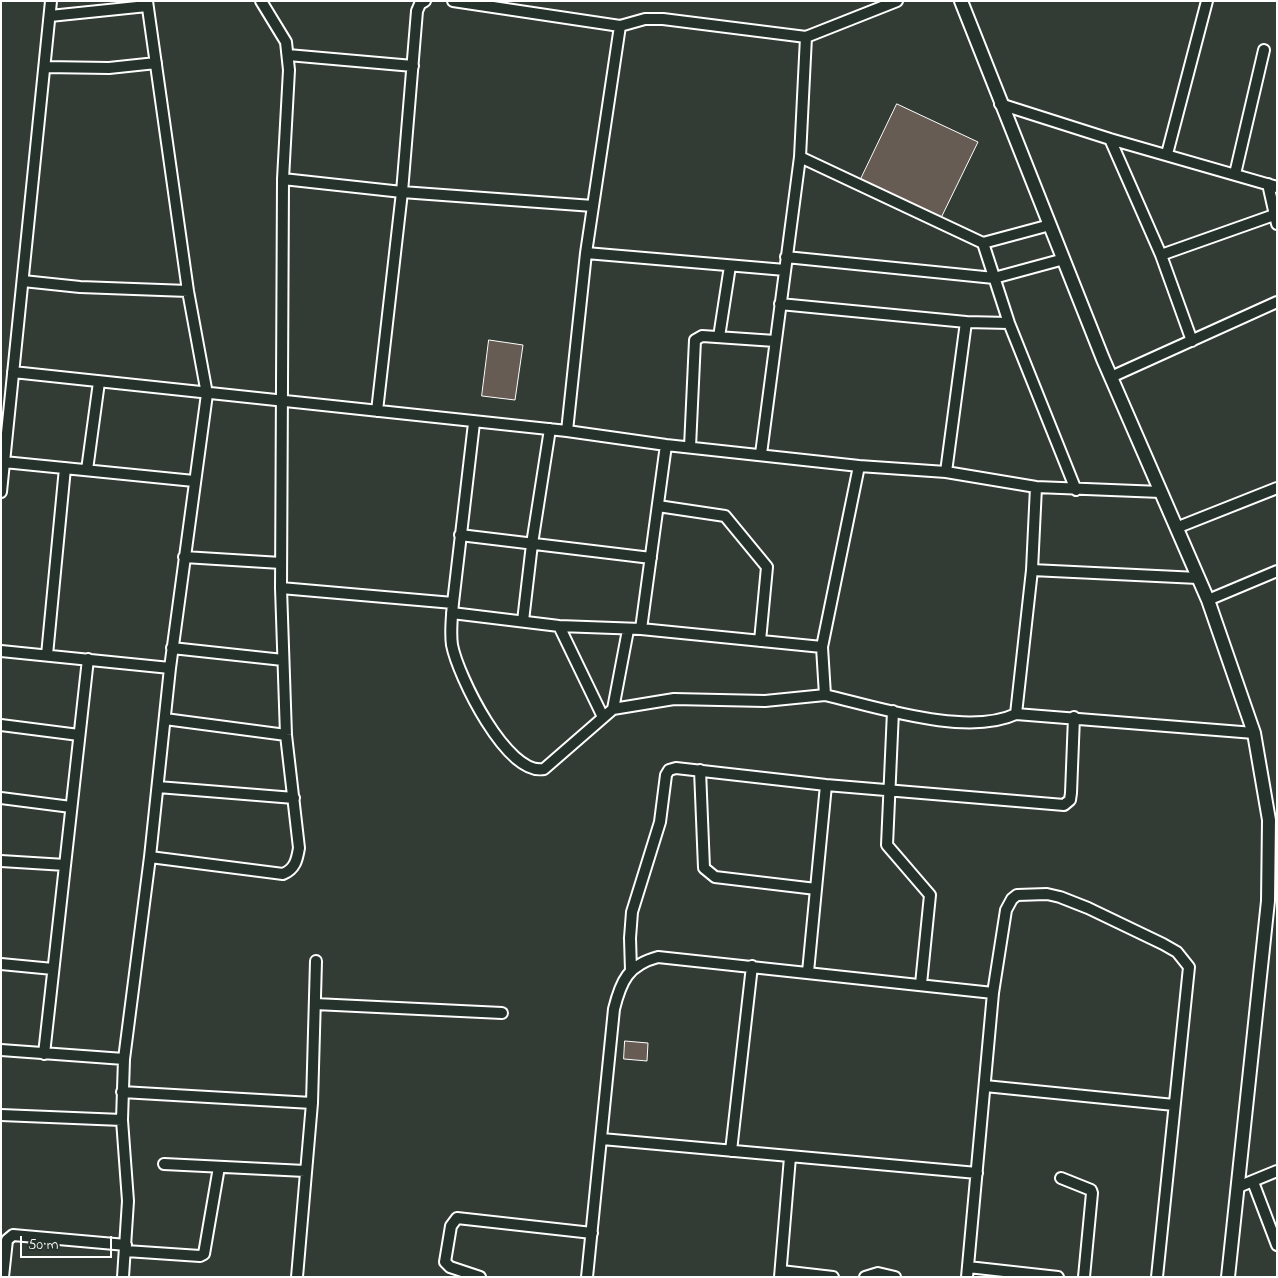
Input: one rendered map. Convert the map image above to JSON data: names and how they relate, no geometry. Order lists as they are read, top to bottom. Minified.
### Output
{"scale_bar":"50 m"}
